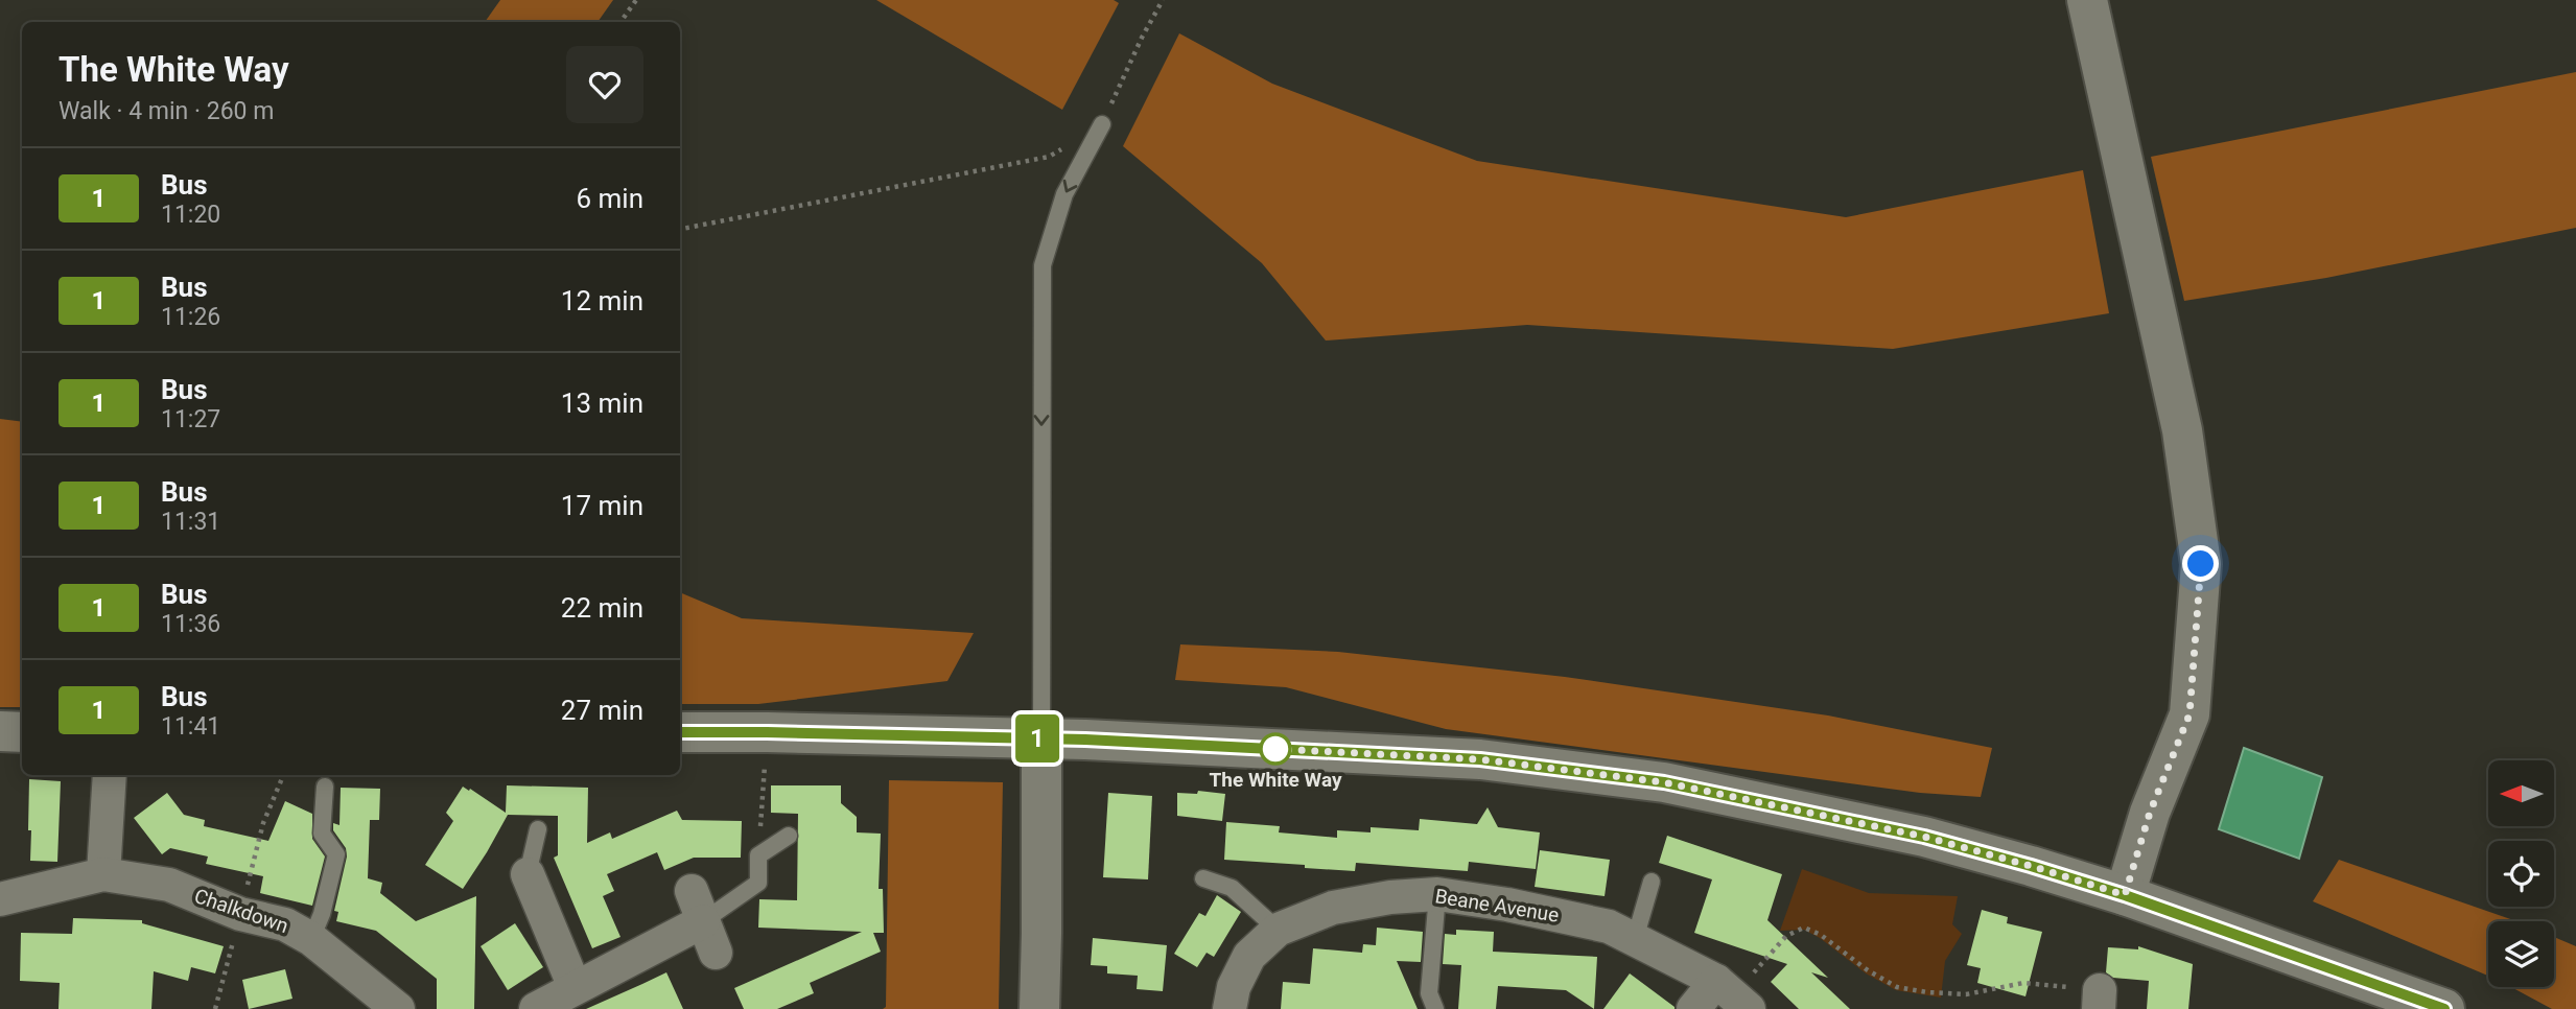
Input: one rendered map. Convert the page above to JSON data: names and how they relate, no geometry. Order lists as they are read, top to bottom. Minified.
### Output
{"streets":{"street":["Beane Avenue","Chalkdown"]},"places":["The White Way"],"lines":["bus line 1"],"north":"left","page":{"on_map":"1","heading":["The White Way","Walk · 4 min · 260 m"],"list":[{"mark":"1","name":"Bus","note":"11:20","value":"6 min"},{"mark":"1","name":"Bus","note":"11:26","value":"12 min"},{"mark":"1","name":"Bus","note":"11:27","value":"13 min"},{"mark":"1","name":"Bus","note":"11:31","value":"17 min"},{"mark":"1","name":"Bus","note":"11:36","value":"22 min"},{"mark":"1","name":"Bus","note":"11:41","value":"27 min"}]}}
